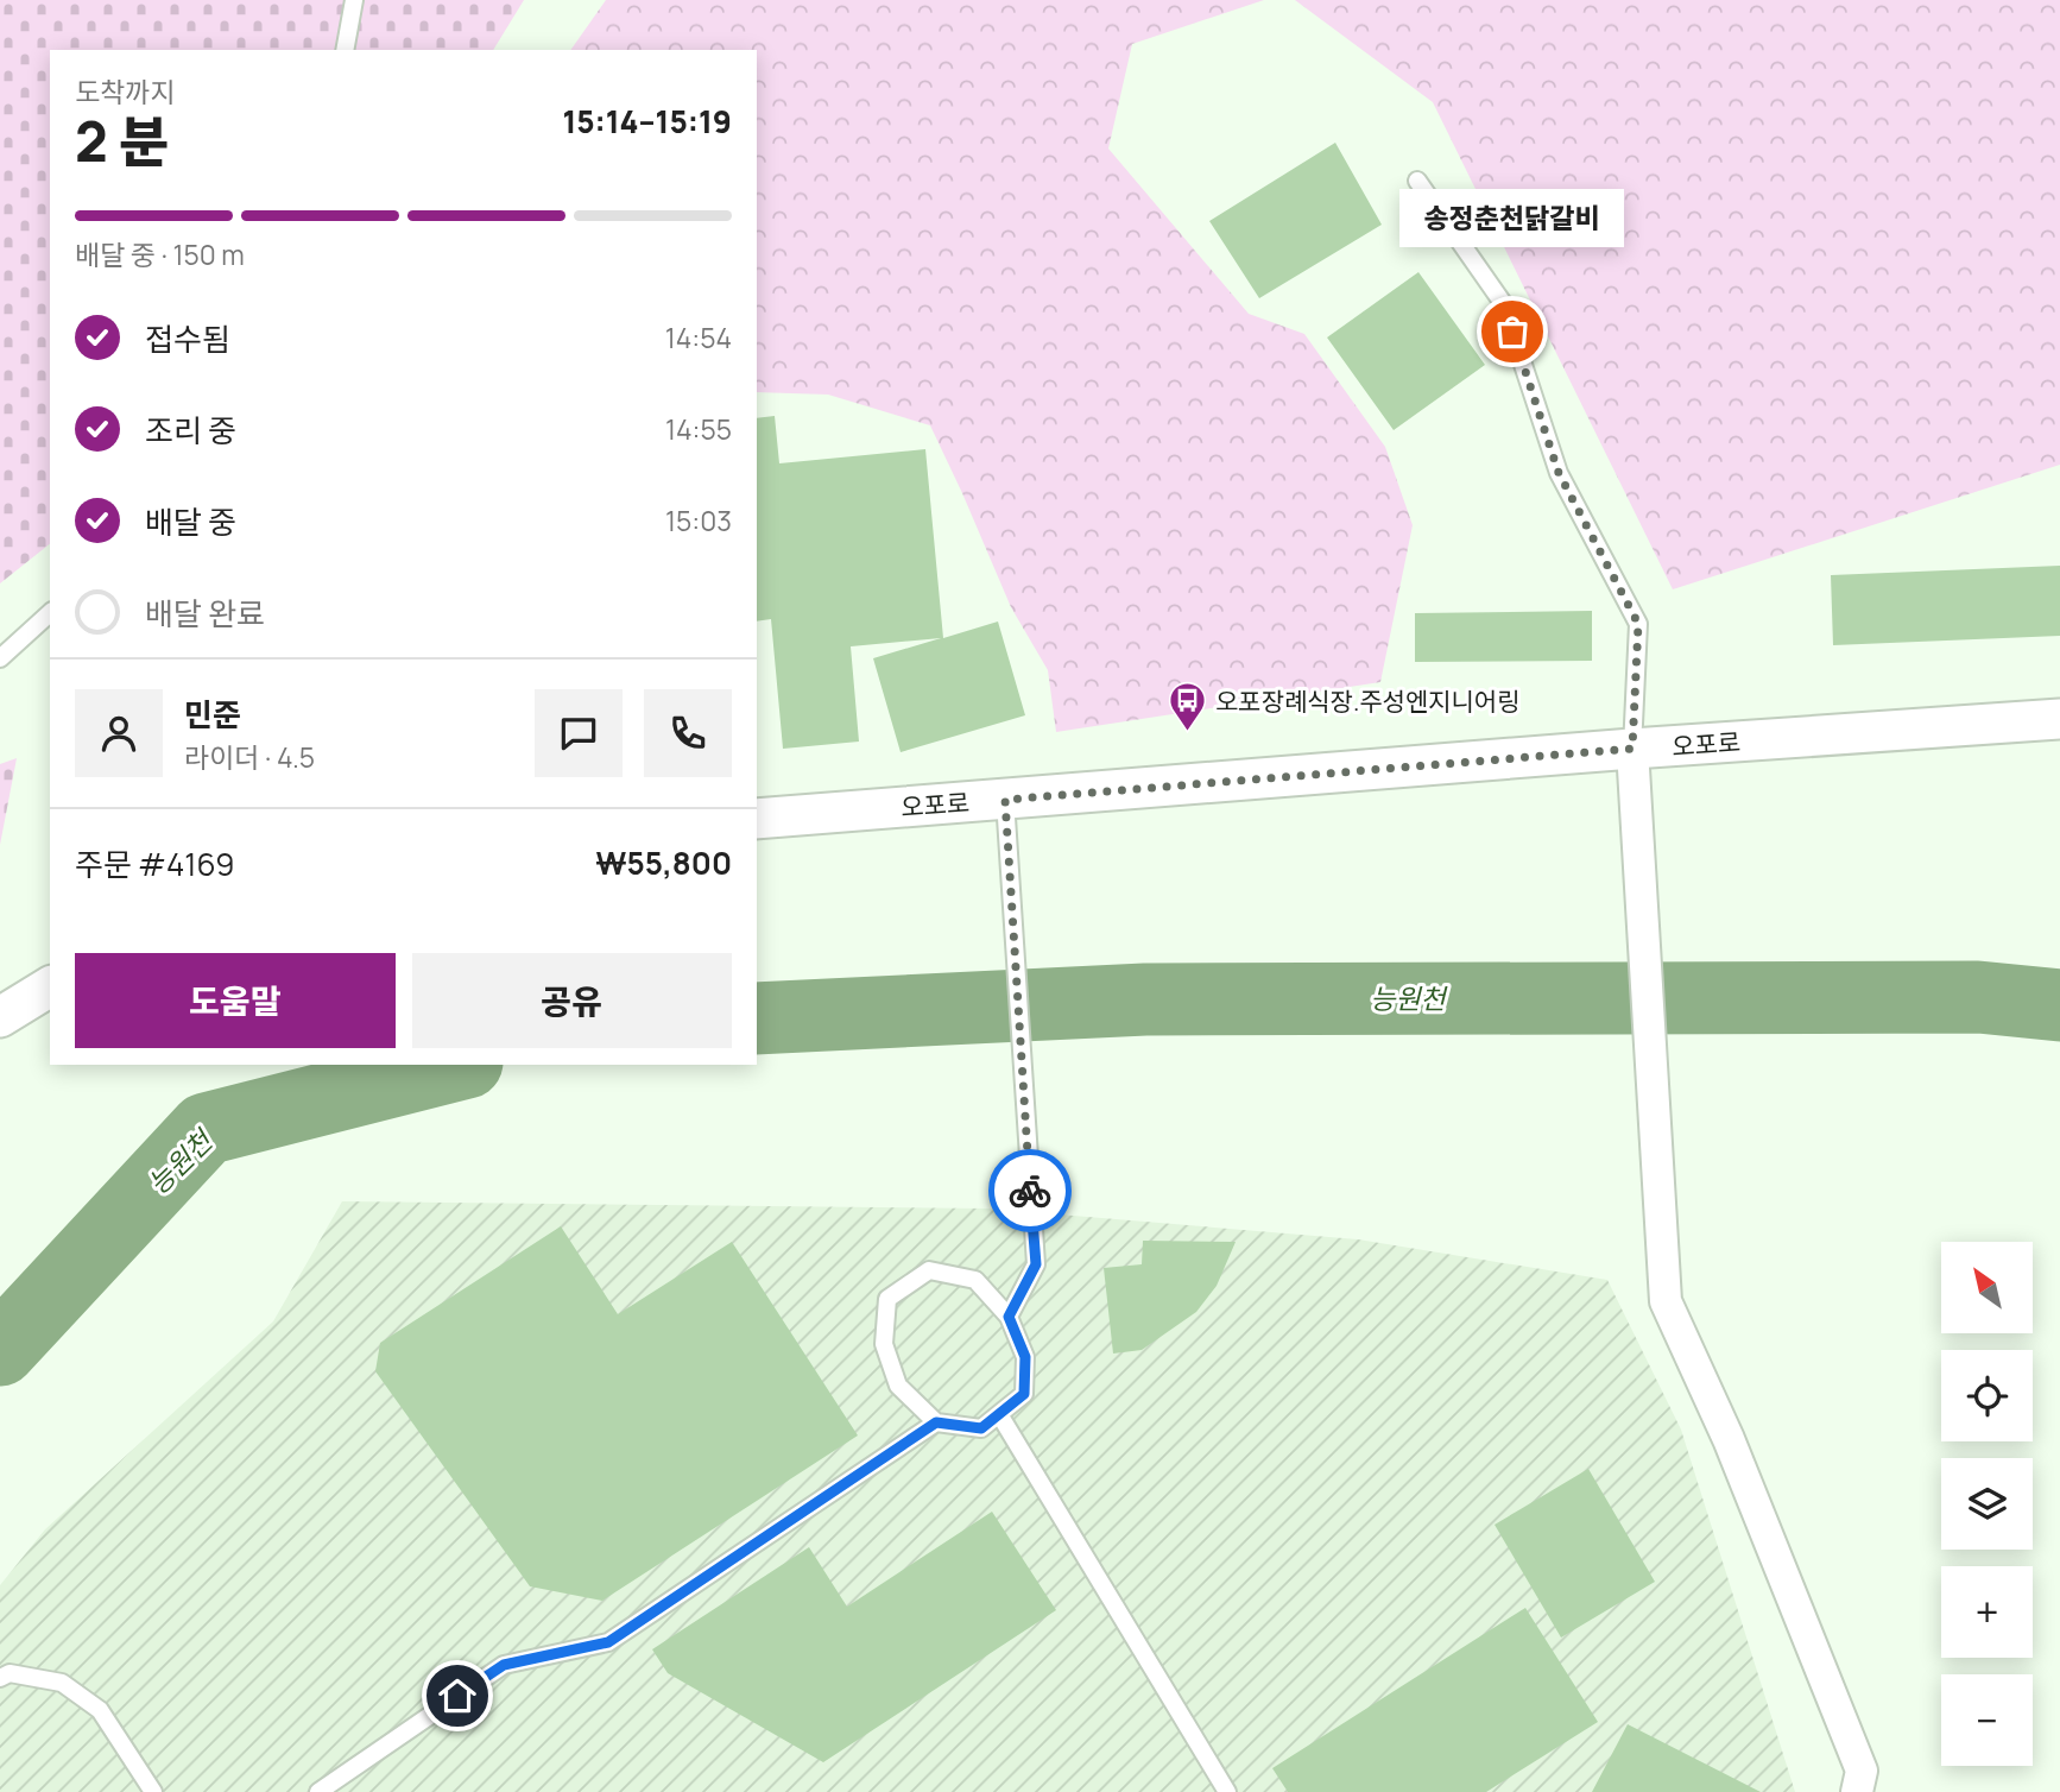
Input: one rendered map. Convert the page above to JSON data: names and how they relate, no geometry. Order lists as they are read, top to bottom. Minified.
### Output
{"streets":{"street":["오포로"]},"water":["능원천"],"places":{"other":["송정춘천닭갈비"],"bus stop":["오포장례식장.주성엔지니어링"]},"north":"top left","page":{"heading":["2 분","도착까지","15:14–15:19"],"panel":["민준","라이더 · 4.5","주문 #4169","₩55,800"],"bubble":"송정춘천닭갈비","bar":"배달 중 · 150 m","list":[["접수됨","14:54"],["조리 중","14:55"],["배달 중","15:03"],"배달 완료"],"buttons":["도움말","공유"],"map_buttons":["+","−"]}}
